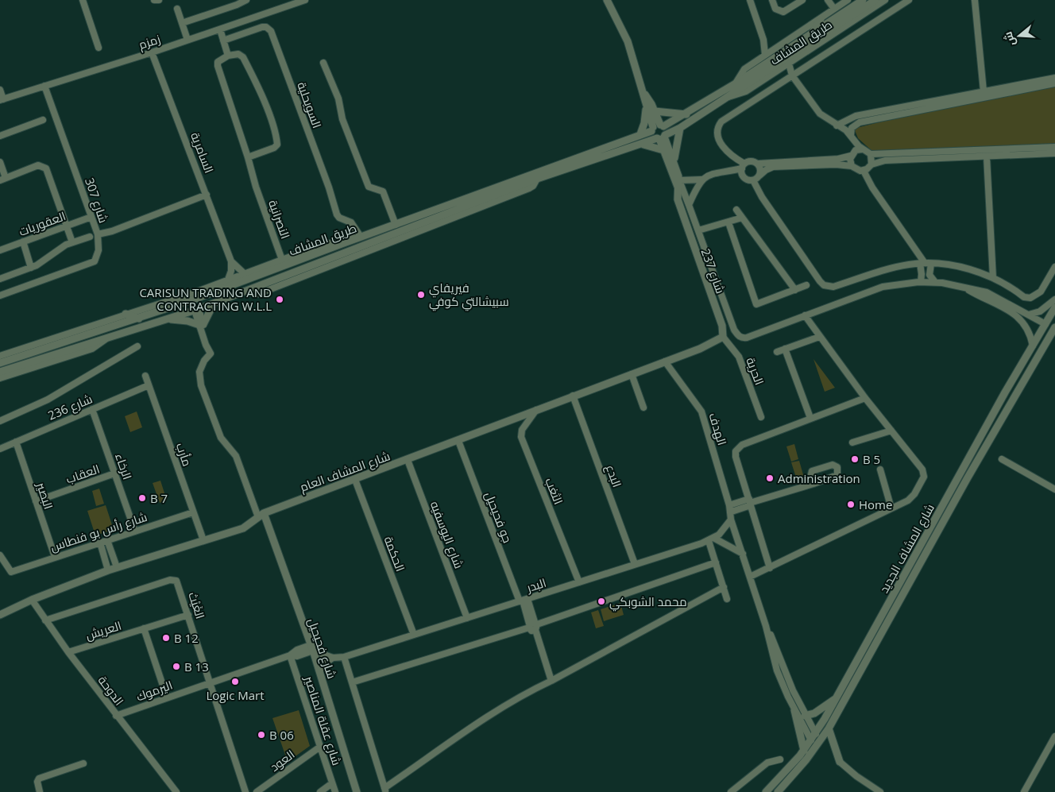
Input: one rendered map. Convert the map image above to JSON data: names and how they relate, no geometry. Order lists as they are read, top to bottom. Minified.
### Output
{"streets":{"street":["زمزم","طريق المشاف","السويحلية","السامرية","شارع 307","النصرانية","العقوريات","شارع 237","الحرية","شارع 236","الهدف","مأرب","الرخاء","شارع المشاف العام","العقاب","البدع","الثغب","البصير","جو فحيحيل","شارع رأس بو فنطاس","شارع اليوسفيه","شارع المشاف الجديد","الحكمة","البدر","الغَيْث","العريش","شارع فحيحيل","الدوحة","اليرموك","شارع عقلة المناصير","العود"]},"crossings":[["زمزم","السامرية"],["زمزم","شارع 307"],["طريق المشاف","السويحلية"],["طريق المشاف","شارع 237"],["السامرية","شارع 307"],["شارع 307","العقوريات"],["شارع 237","الحرية"],["شارع 237","شارع المشاف العام"],["الحرية","شارع المشاف العام"],["شارع 236","مأرب"],["شارع 236","الرخاء"],["شارع 236","البصير"],["الهدف","شارع المشاف العام"],["مأرب","شارع المشاف العام"],["مأرب","شارع رأس بو فنطاس"],["الرخاء","العقاب"],["الرخاء","شارع رأس بو فنطاس"],["شارع المشاف العام","البدع"],["شارع المشاف العام","الثغب"],["شارع المشاف العام","جو فحيحيل"],["شارع المشاف العام","شارع اليوسفيه"],["شارع المشاف العام","الحكمة"],["شارع المشاف العام","شارع فحيحيل"],["شارع المشاف العام","الدوحة"],["العقاب","البصير"],["البدع","البدر"],["الثغب","البدر"],["البصير","شارع رأس بو فنطاس"],["جو فحيحيل","البدر"],["شارع اليوسفيه","البدر"],["الحكمة","البدر"],["البدر","شارع فحيحيل"],["البدر","اليرموك"],["الغَيْث","العريش"],["الغَيْث","الدوحة"],["الغَيْث","اليرموك"],["العريش","الدوحة"],["شارع فحيحيل","اليرموك"],["الدوحة","اليرموك"],["اليرموك","شارع عقلة المناصير"],["شارع عقلة المناصير","العود"]],"places":["فيريفاي سبيشالتي كوفي","CARISUN TRADING AND CONTRACTING W.L.L","B 5","Administration","B 7","Home","محمد الشوبكي","B 12","B 13","Logic Mart","B 06"],"north":"left"}
